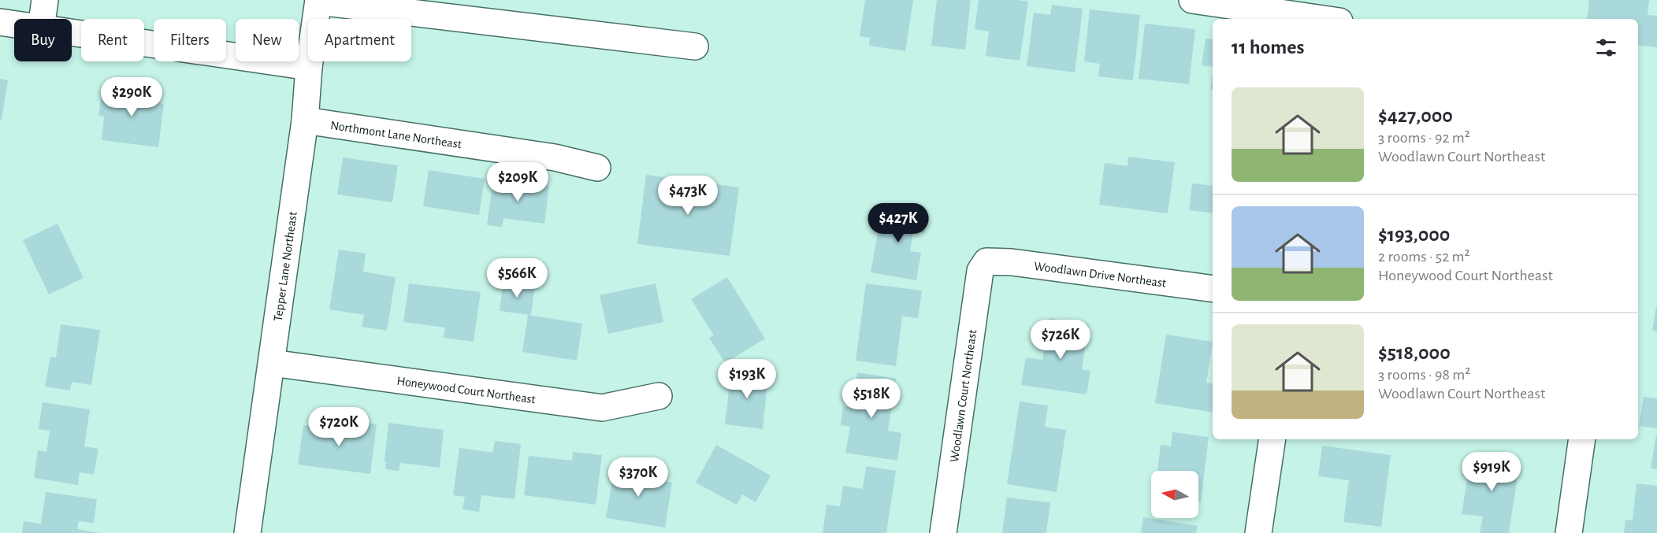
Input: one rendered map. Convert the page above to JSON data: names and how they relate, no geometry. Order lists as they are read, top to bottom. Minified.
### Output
{"streets":{"street":["Northmont Lane Northeast","Tepper Lane Northeast","Woodlawn Drive Northeast","Honeywood Court Northeast","Woodlawn Court Northeast"]},"crossings":[["Northmont Lane Northeast","Tepper Lane Northeast"],["Tepper Lane Northeast","Honeywood Court Northeast"],["Woodlawn Drive Northeast","Woodlawn Court Northeast"]],"north":"left","page":{"chip":["Buy","Rent","Filters","New","Apartment"],"heading":"11 homes","list":[{"name":"$427,000","note":"3 rooms · 92 m² · Woodlawn Court Northeast"},{"name":"$193,000","note":"2 rooms · 52 m² · Honeywood Court Northeast"},{"name":"$518,000","note":"3 rooms · 98 m² · Woodlawn Court Northeast"}],"price":["$290K","$209K","$473K","$427K","$566K","$726K","$193K","$518K","$720K","$919K","$370K"]}}
